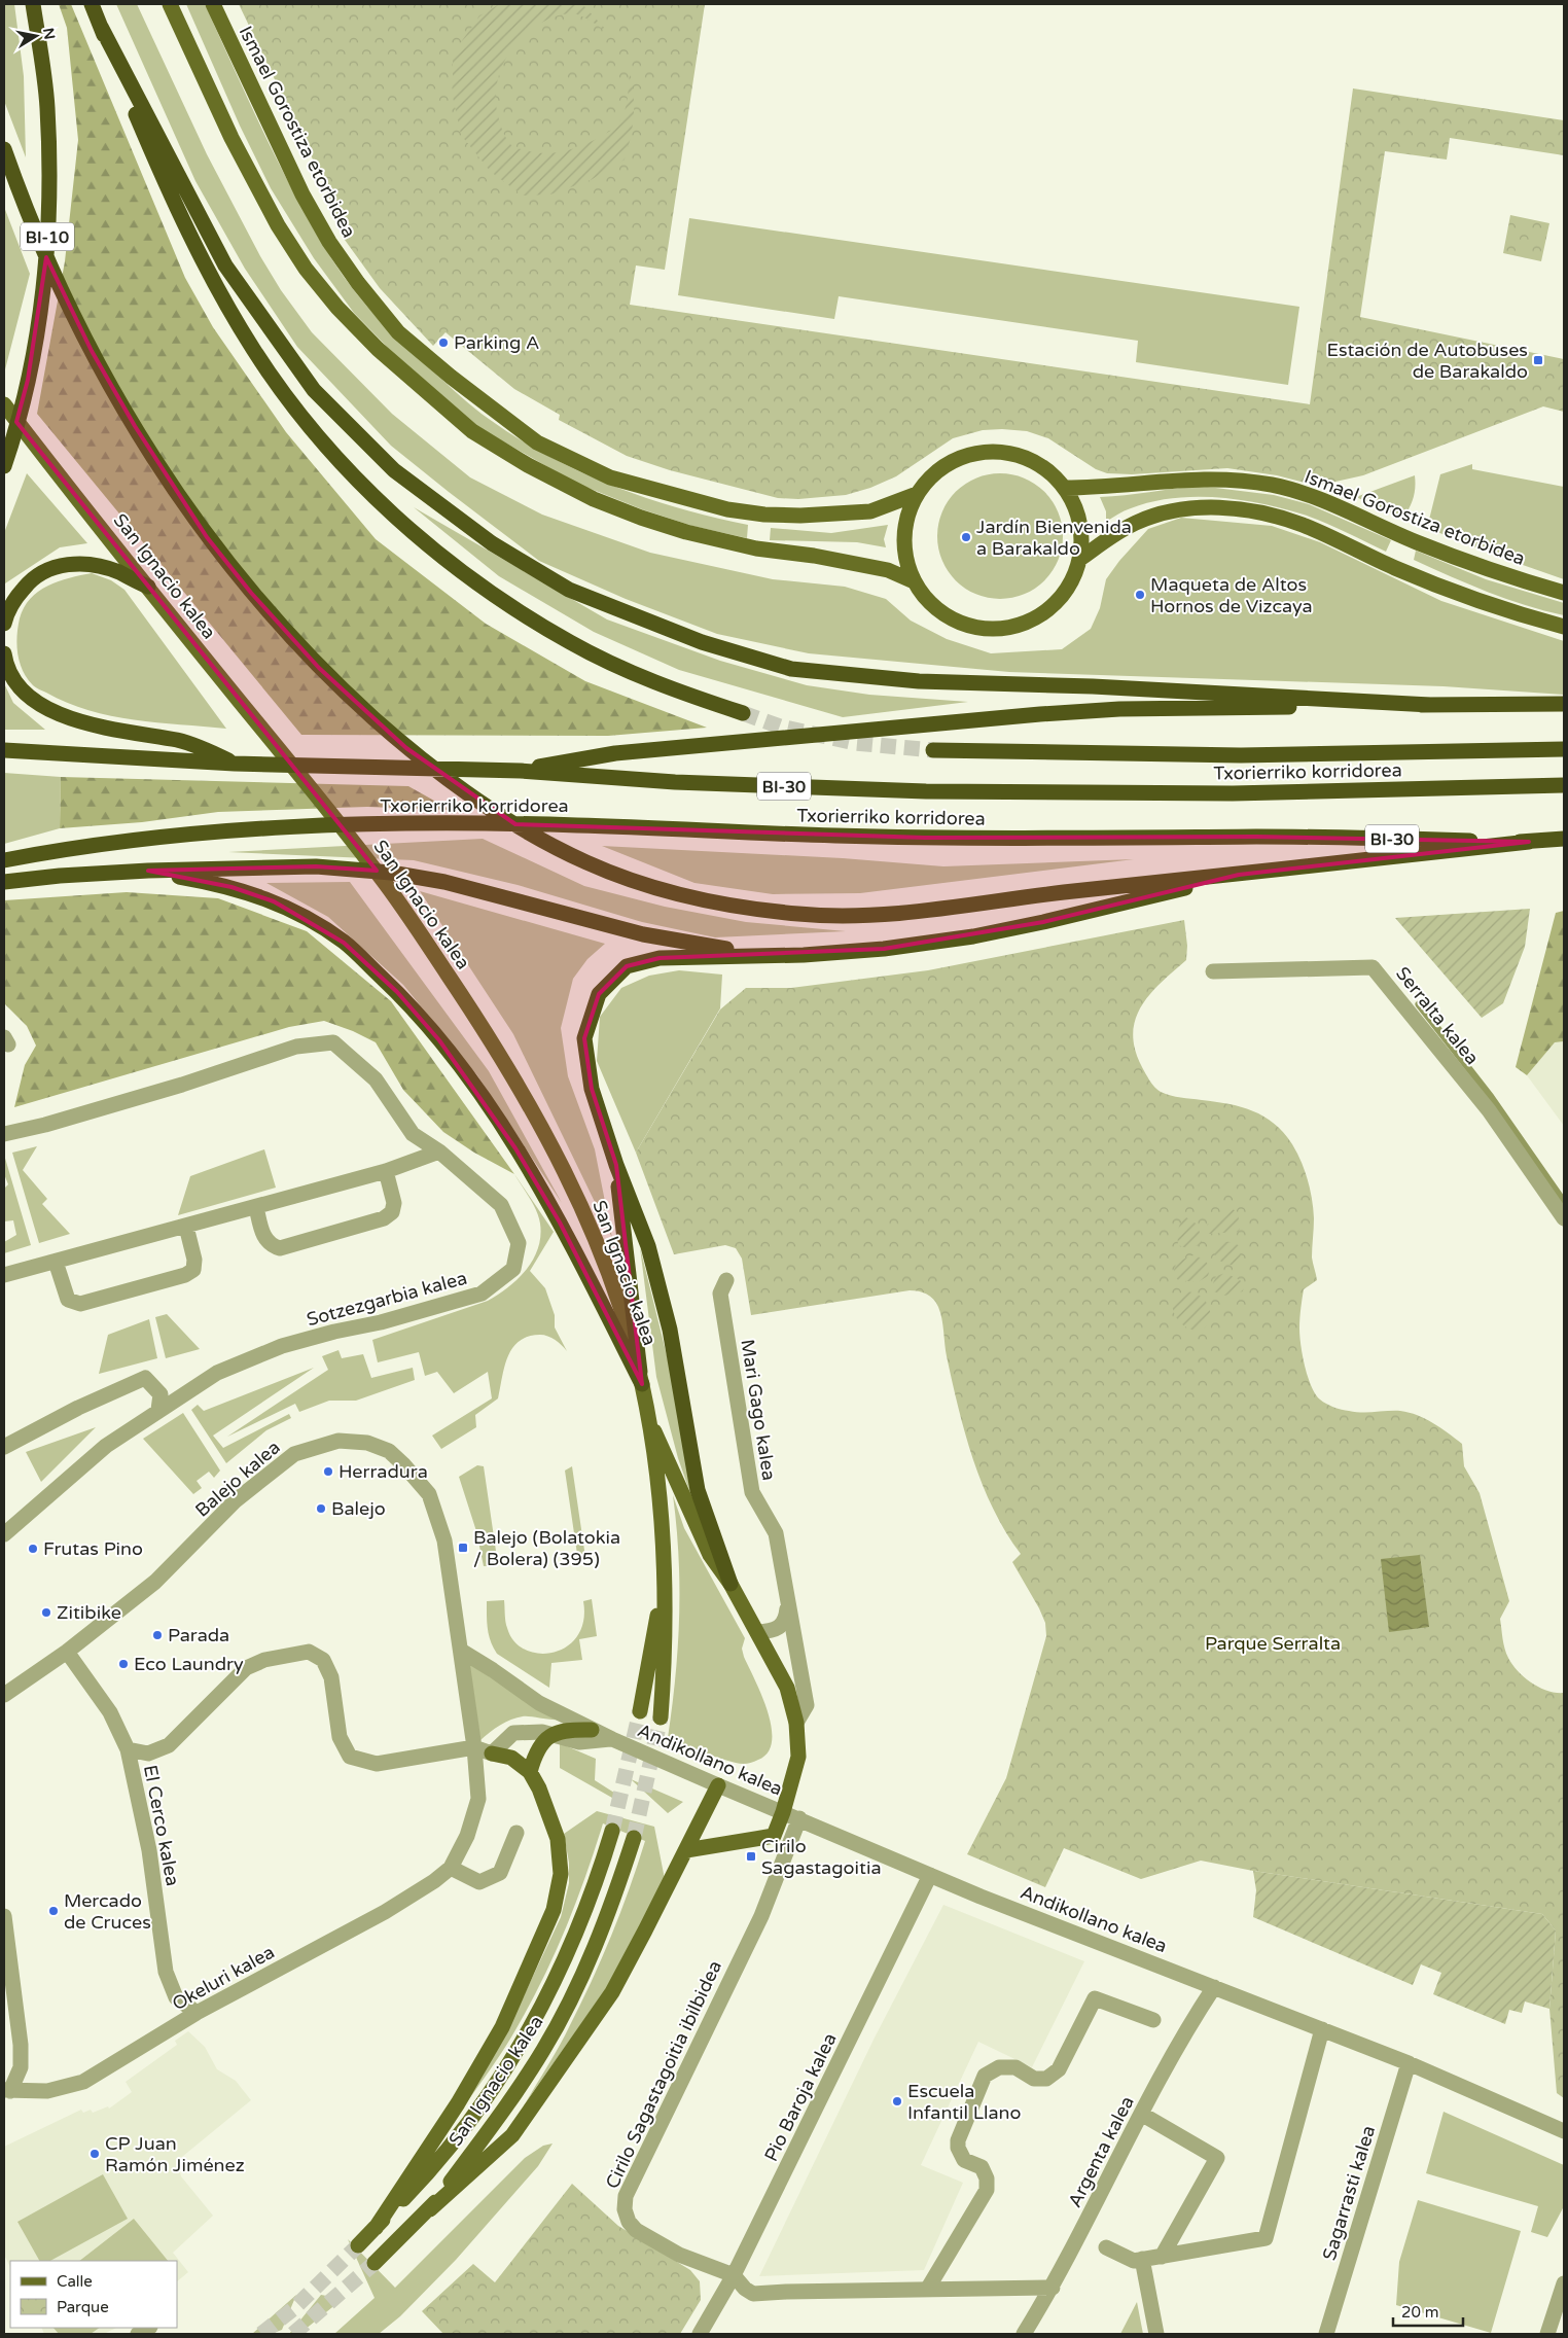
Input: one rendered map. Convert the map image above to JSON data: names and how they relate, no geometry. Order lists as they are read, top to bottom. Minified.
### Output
{"streets":{"highway":["BI-10","Txorierriko korridorea","BI-30"],"main road":["Ismael Gorostiza etorbidea","San Ignacio kalea"],"street":["Serralta kalea","Sotzezgarbia kalea","Mari Gago kalea","Balejo kalea","Andikollano kalea","El Cerco kalea","Okeluri kalea","Cirilo Sagastagoitia ibilbidea","Pio Baroja kalea","Argenta kalea","Sagarrasti kalea"]},"crossings":[["Balejo kalea","Andikollano kalea"],["Balejo kalea","El Cerco kalea"],["Balejo kalea","Okeluri kalea"],["Andikollano kalea","Cirilo Sagastagoitia ibilbidea"],["Andikollano kalea","Pio Baroja kalea"],["Andikollano kalea","Argenta kalea"],["Andikollano kalea","Sagarrasti kalea"],["El Cerco kalea","Okeluri kalea"],["Cirilo Sagastagoitia ibilbidea","Pio Baroja kalea"],["Cirilo Sagastagoitia ibilbidea","Argenta kalea"]],"parks":["Parque Serralta"],"places":{"other":["Parking A","Jardín Bienvenida a Barakaldo","Maqueta de Altos Hornos de Vizcaya","Herradura","Balejo","Frutas Pino","Zitibike","Parada","Eco Laundry","Mercado de Cruces","Escuela Infantil Llano","CP Juan Ramón Jiménez"],"transit":["Estación de Autobuses de Barakaldo","Balejo (Bolatokia / Bolera) (395)","Cirilo Sagastagoitia"]},"legend":["Calle","Parque"],"scale_bar":"20 m","north":"right"}
